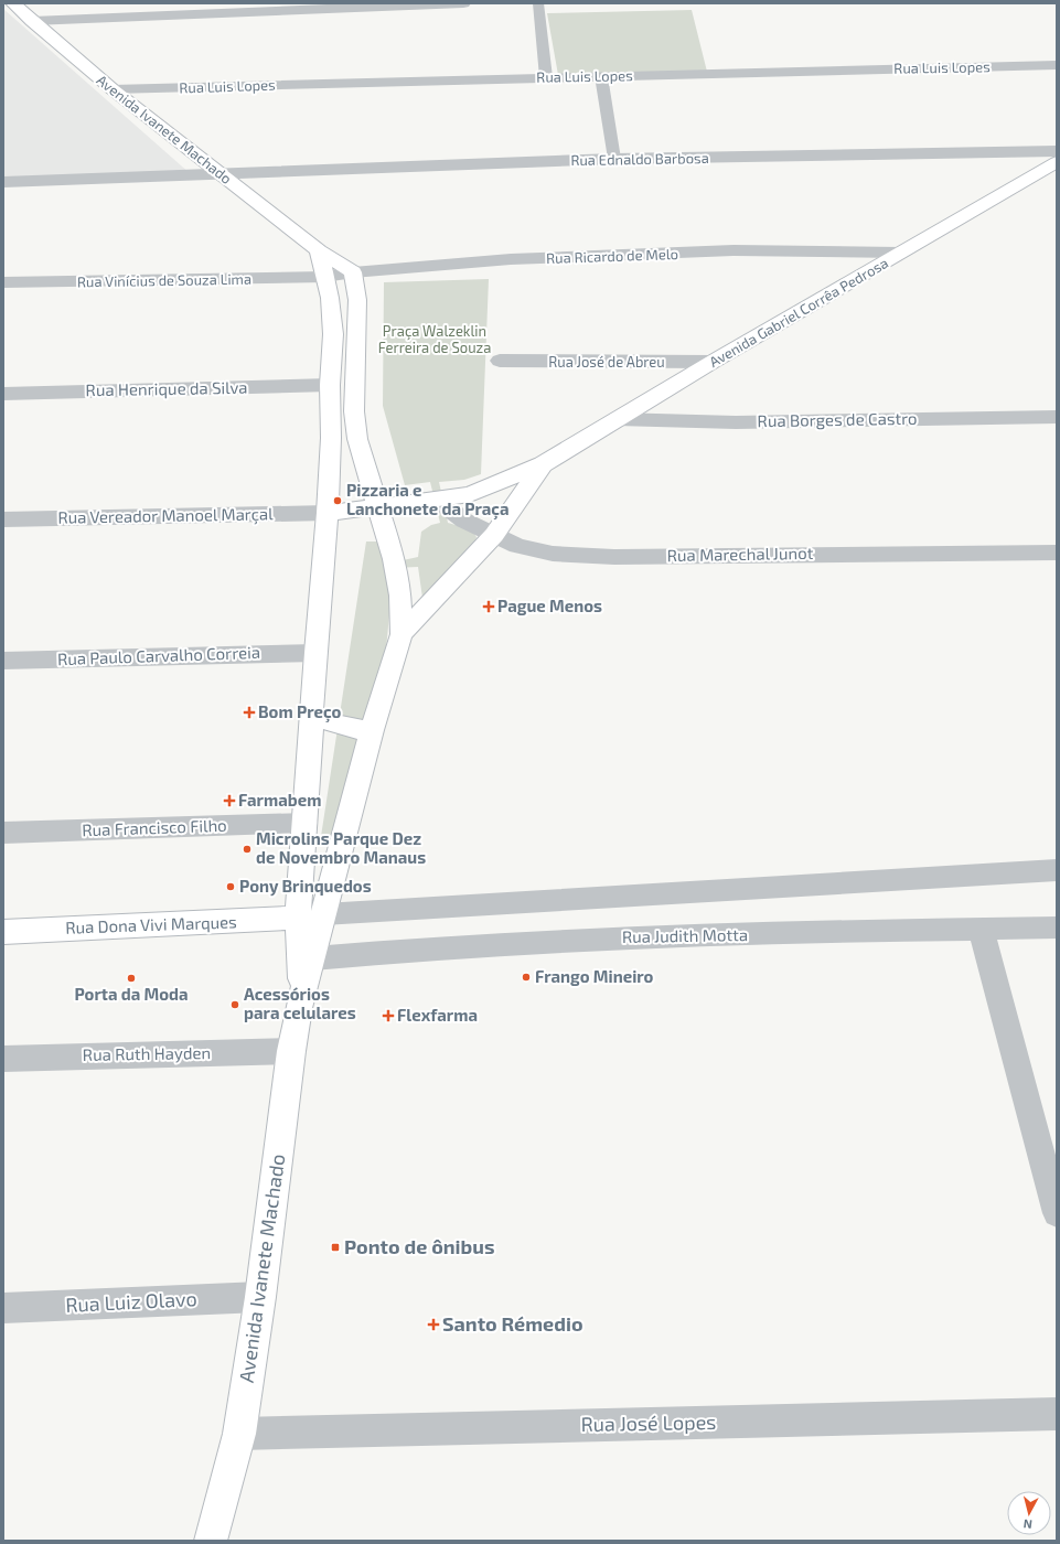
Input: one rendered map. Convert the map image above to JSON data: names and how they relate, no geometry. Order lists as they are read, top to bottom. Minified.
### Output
{"streets":{"street":["Rua Luis Lopes","Avenida Ivanete Machado","Rua Ednaldo Barbosa","Rua Ricardo de Melo","Rua Vinícius de Souza Lima","Avenida Gabriel Corrêa Pedrosa","Rua José de Abreu","Rua Henrique da Silva","Rua Borges de Castro","Rua Vereador Manoel Marçal","Rua Marechal Junot","Rua Paulo Carvalho Correia","Rua Francisco Filho","Rua Dona Vivi Marques","Rua Judith Motta","Rua Ruth Hayden","Rua Luiz Olavo","Rua José Lopes"]},"crossings":[["Rua Luis Lopes","Avenida Ivanete Machado"],["Avenida Ivanete Machado","Rua Ednaldo Barbosa"],["Avenida Ivanete Machado","Rua Ricardo de Melo"],["Avenida Ivanete Machado","Rua Vinícius de Souza Lima"],["Avenida Ivanete Machado","Avenida Gabriel Corrêa Pedrosa"],["Avenida Ivanete Machado","Rua Henrique da Silva"],["Avenida Ivanete Machado","Rua Vereador Manoel Marçal"],["Avenida Ivanete Machado","Rua Paulo Carvalho Correia"],["Avenida Ivanete Machado","Rua Francisco Filho"],["Avenida Ivanete Machado","Rua Dona Vivi Marques"],["Avenida Ivanete Machado","Rua Judith Motta"],["Avenida Ivanete Machado","Rua Ruth Hayden"],["Avenida Ivanete Machado","Rua Luiz Olavo"],["Avenida Ivanete Machado","Rua José Lopes"],["Rua Ricardo de Melo","Rua Vinícius de Souza Lima"],["Rua Ricardo de Melo","Avenida Gabriel Corrêa Pedrosa"],["Avenida Gabriel Corrêa Pedrosa","Rua José de Abreu"],["Avenida Gabriel Corrêa Pedrosa","Rua Borges de Castro"],["Avenida Gabriel Corrêa Pedrosa","Rua Vereador Manoel Marçal"],["Avenida Gabriel Corrêa Pedrosa","Rua Marechal Junot"]],"parks":["Praça Walzeklin Ferreira de Souza"],"places":{"other":["Pizzaria e Lanchonete da Praça","Microlins Parque Dez de Novembro Manaus","Pony Brinquedos","Frango Mineiro","Porta da Moda","Acessórios para celulares"],"health":["Pague Menos","Bom Preço","Farmabem","Flexfarma","Santo Rémedio"],"transit":["Ponto de ônibus"]},"north":"bottom"}
